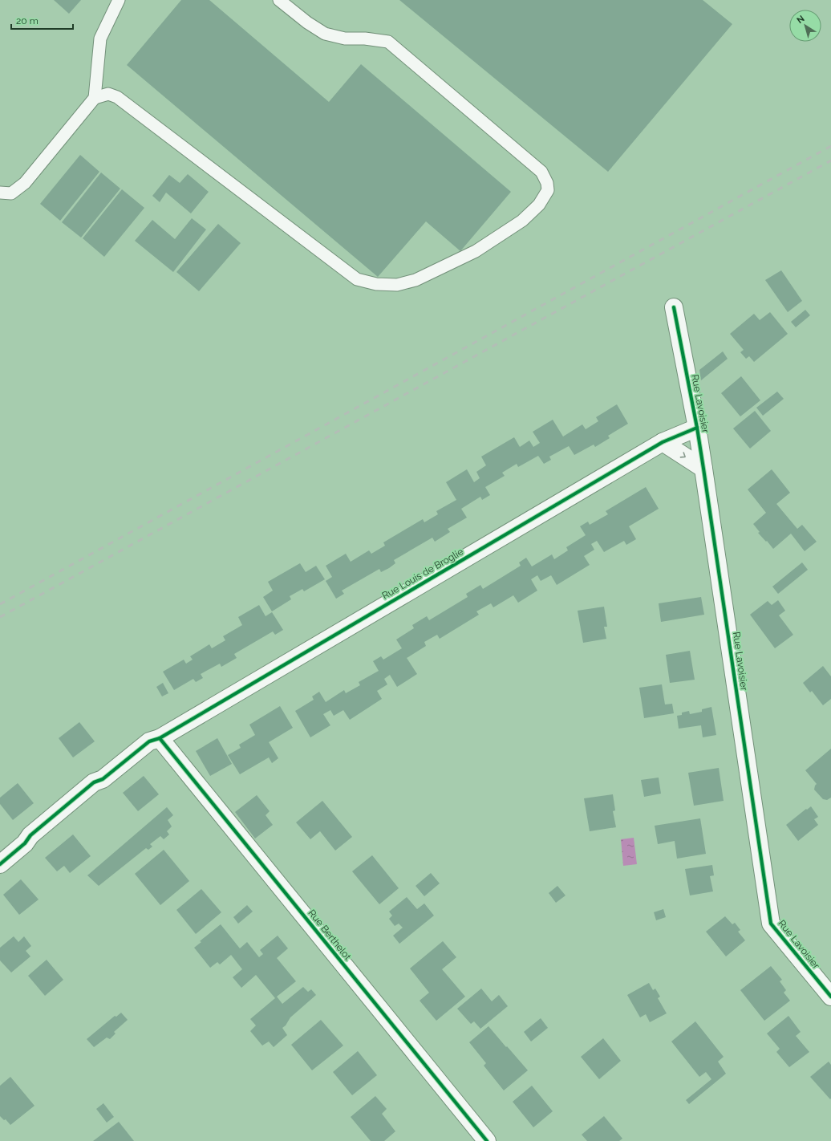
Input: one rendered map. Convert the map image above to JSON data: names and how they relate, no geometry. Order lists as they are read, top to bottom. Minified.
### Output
{"streets":{"street":["Rue Lavoisier","Rue Louis de Broglie","Rue Berthelot"]},"crossings":[["Rue Lavoisier","Rue Louis de Broglie"],["Rue Louis de Broglie","Rue Berthelot"]],"scale_bar":"20 m","north":"top left"}
